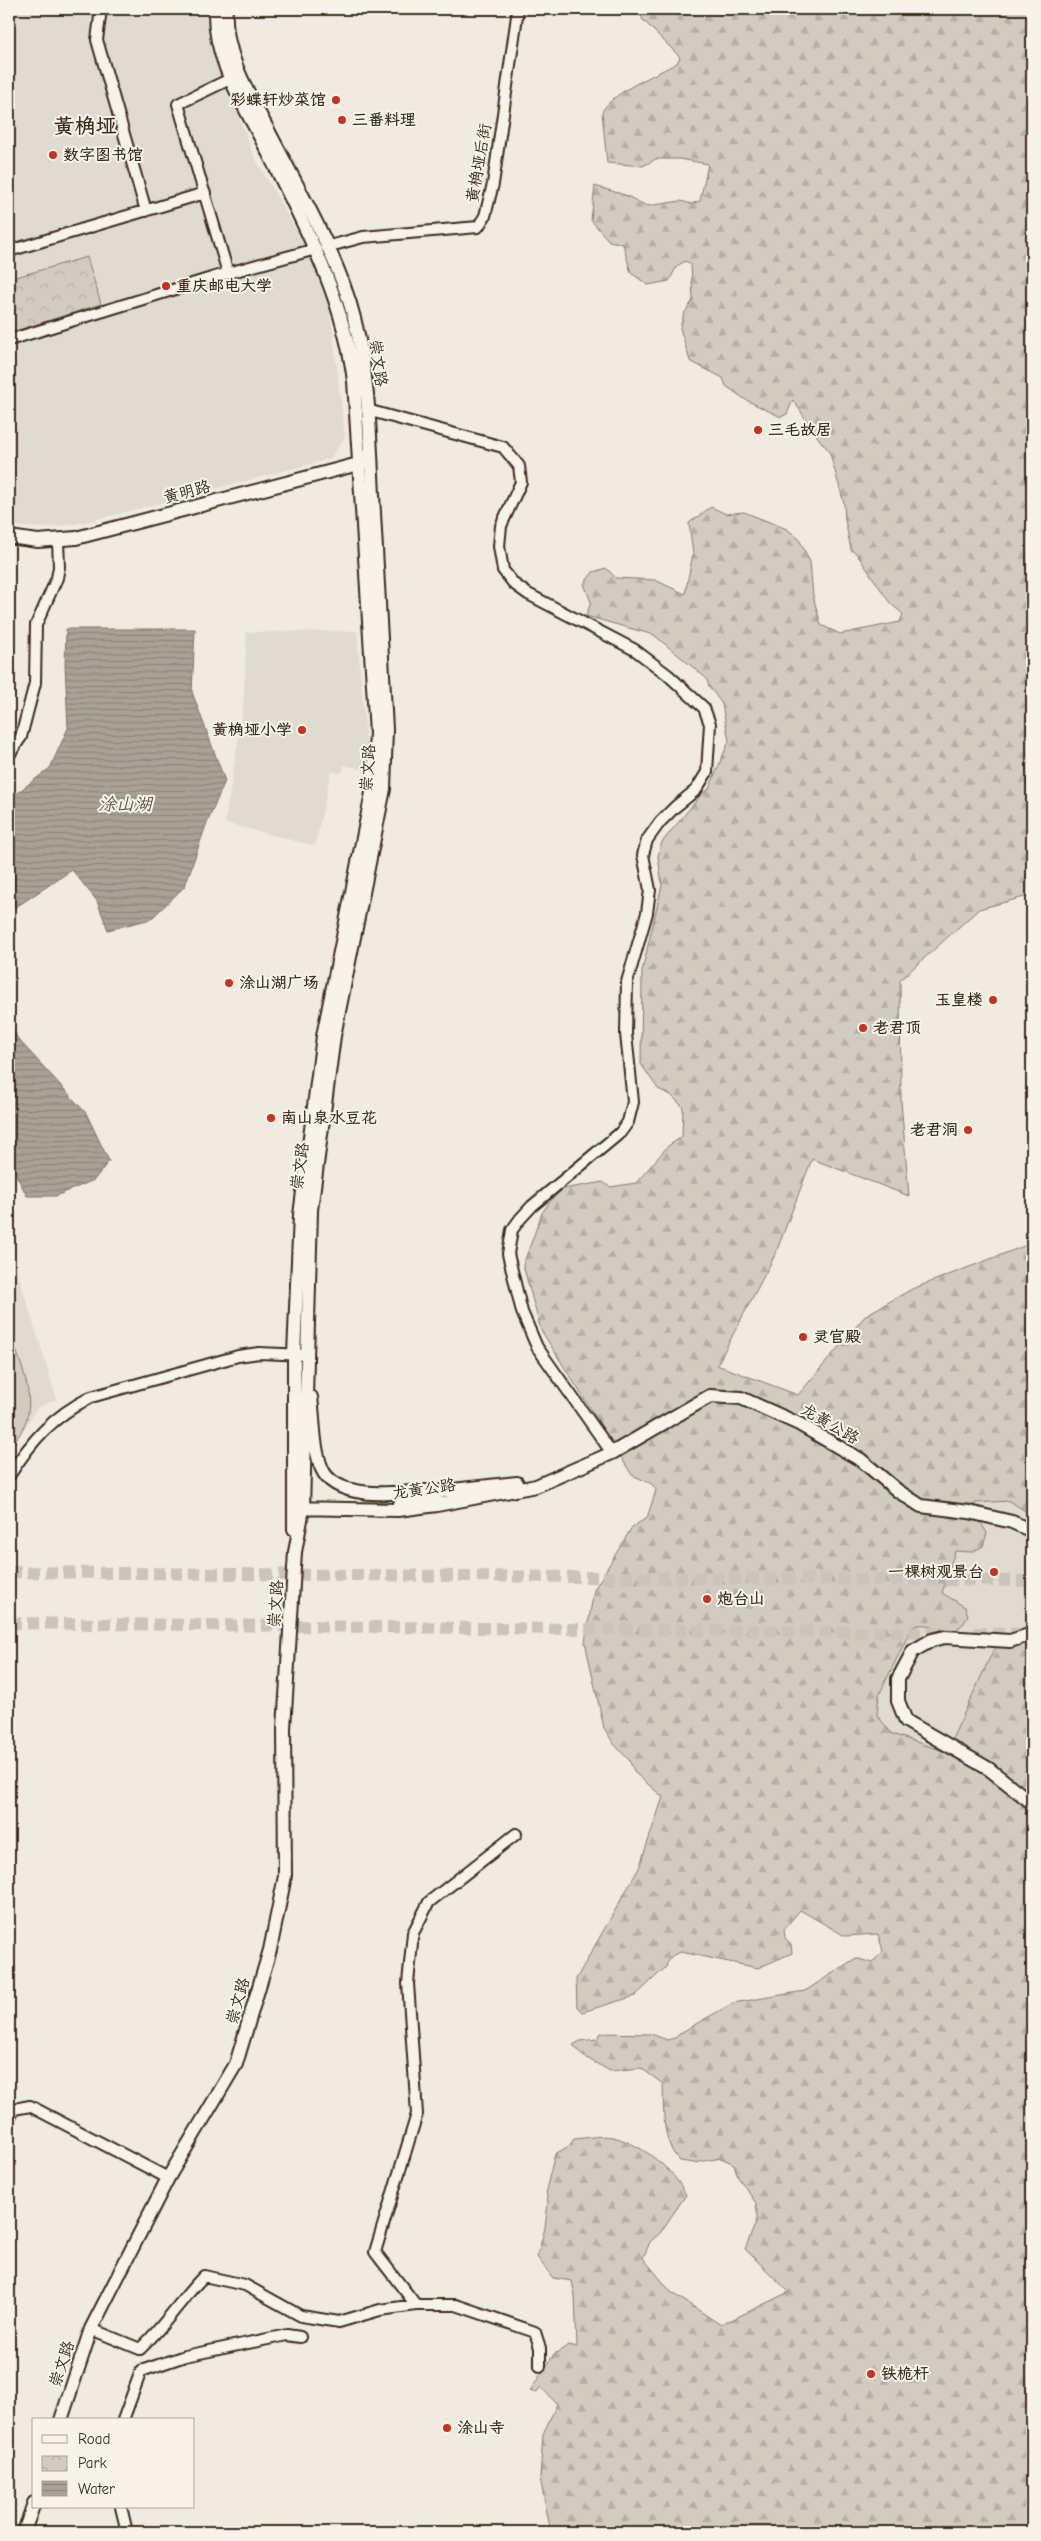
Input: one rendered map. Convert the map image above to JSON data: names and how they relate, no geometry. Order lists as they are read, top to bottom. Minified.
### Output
{"streets":{"main road":["崇文路","黄明路","龙黄公路"],"street":["黄桷垭后街"]},"crossings":[["黄桷垭后街","崇文路"],["崇文路","黄明路"],["崇文路","龙黄公路"]],"districts":["黄桷垭"],"water":["涂山湖"],"places":["彩蝶轩炒菜馆","三番料理","数字图书馆","重庆邮电大学","三毛故居","黄桷垭小学","涂山湖广场","玉皇楼","老君顶","南山泉水豆花","老君洞","灵官殿","一棵树观景台","炮台山","铁桅杆","涂山寺"],"legend":["Road","Park","Water"]}
